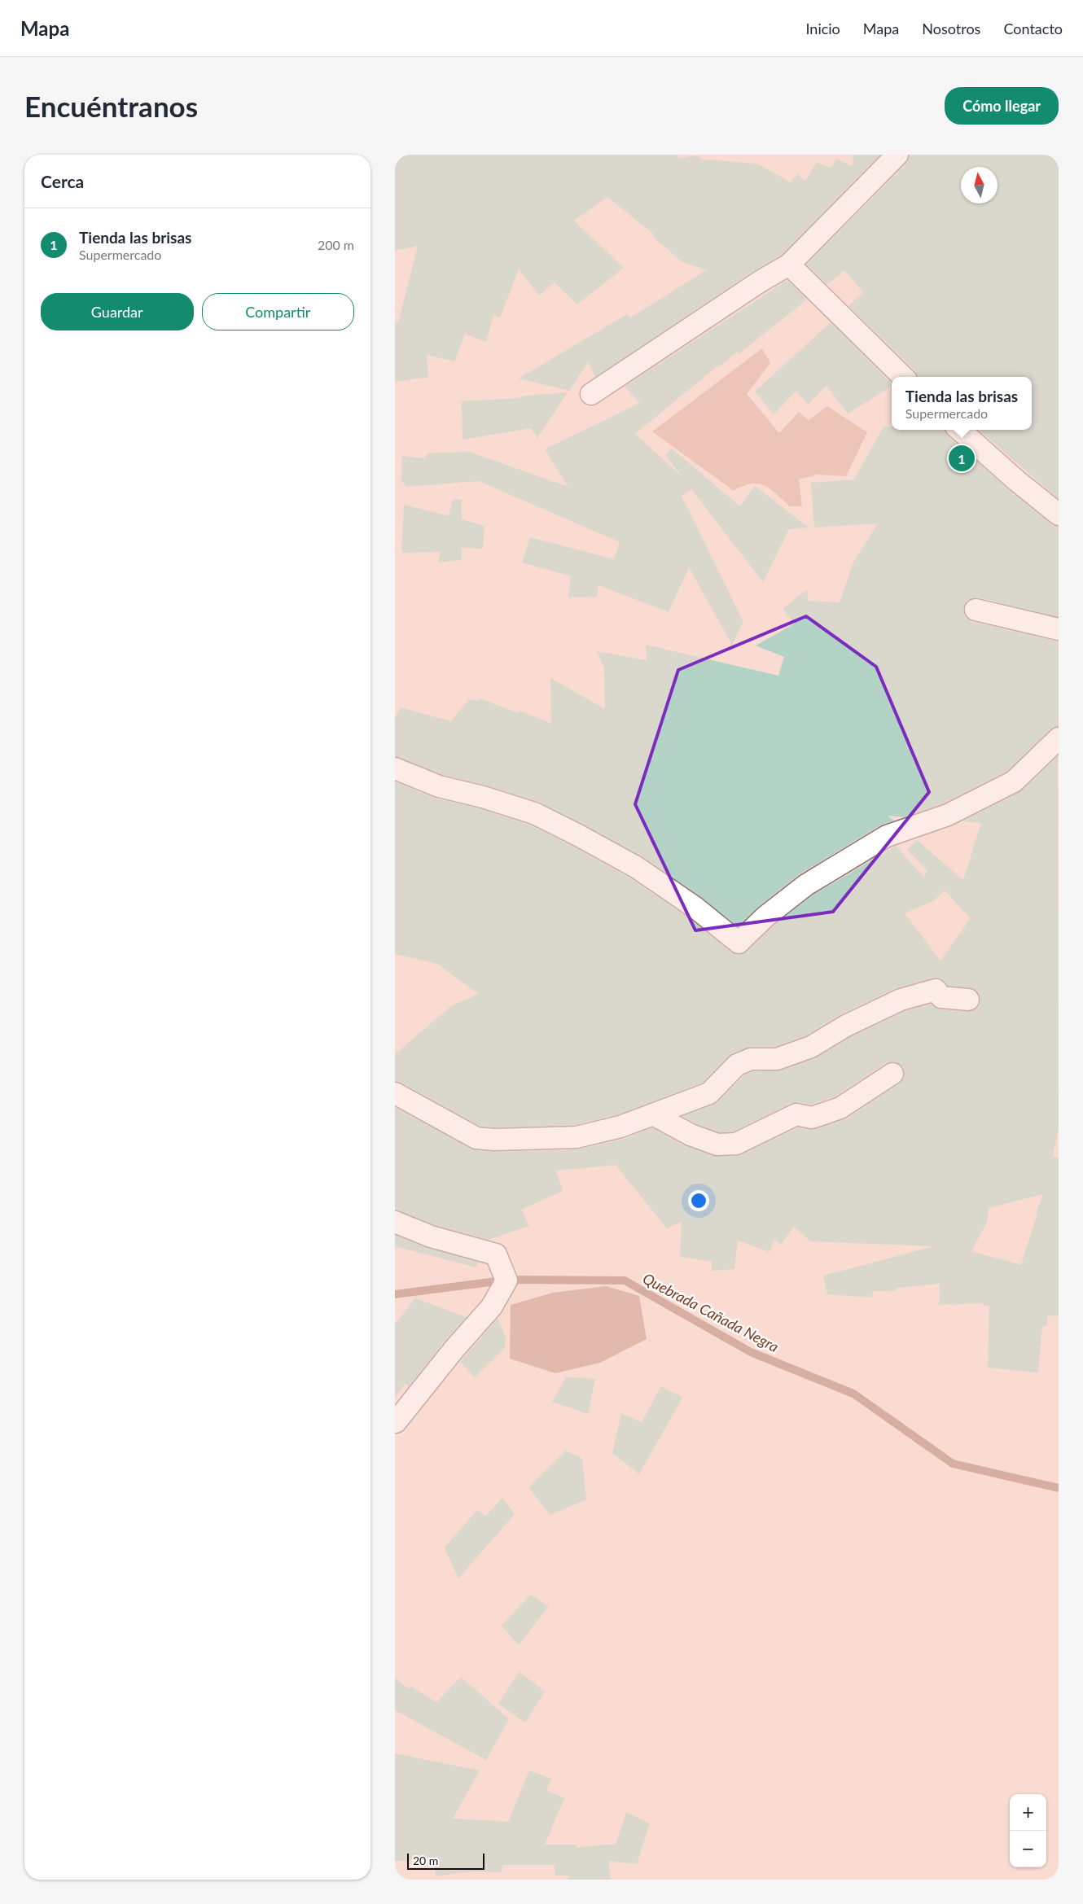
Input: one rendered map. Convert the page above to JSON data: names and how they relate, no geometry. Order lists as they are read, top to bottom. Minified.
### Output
{"water":["Quebrada Cañada Negra"],"scale_bar":"20 m","north":"top","page":{"header":"Mapa","nav":["Inicio","Mapa","Nosotros","Contacto"],"buttons":["Cómo llegar",["Guardar","Compartir"]],"title":"Encuéntranos","heading":"Cerca","list":[{"mark":"1","name":"Tienda las brisas","note":"Supermercado","value":"200 m"}],"popup":["Tienda las brisas","Supermercado"],"pins":"1","map_buttons":["+","−"],"scale":"20 m"}}
